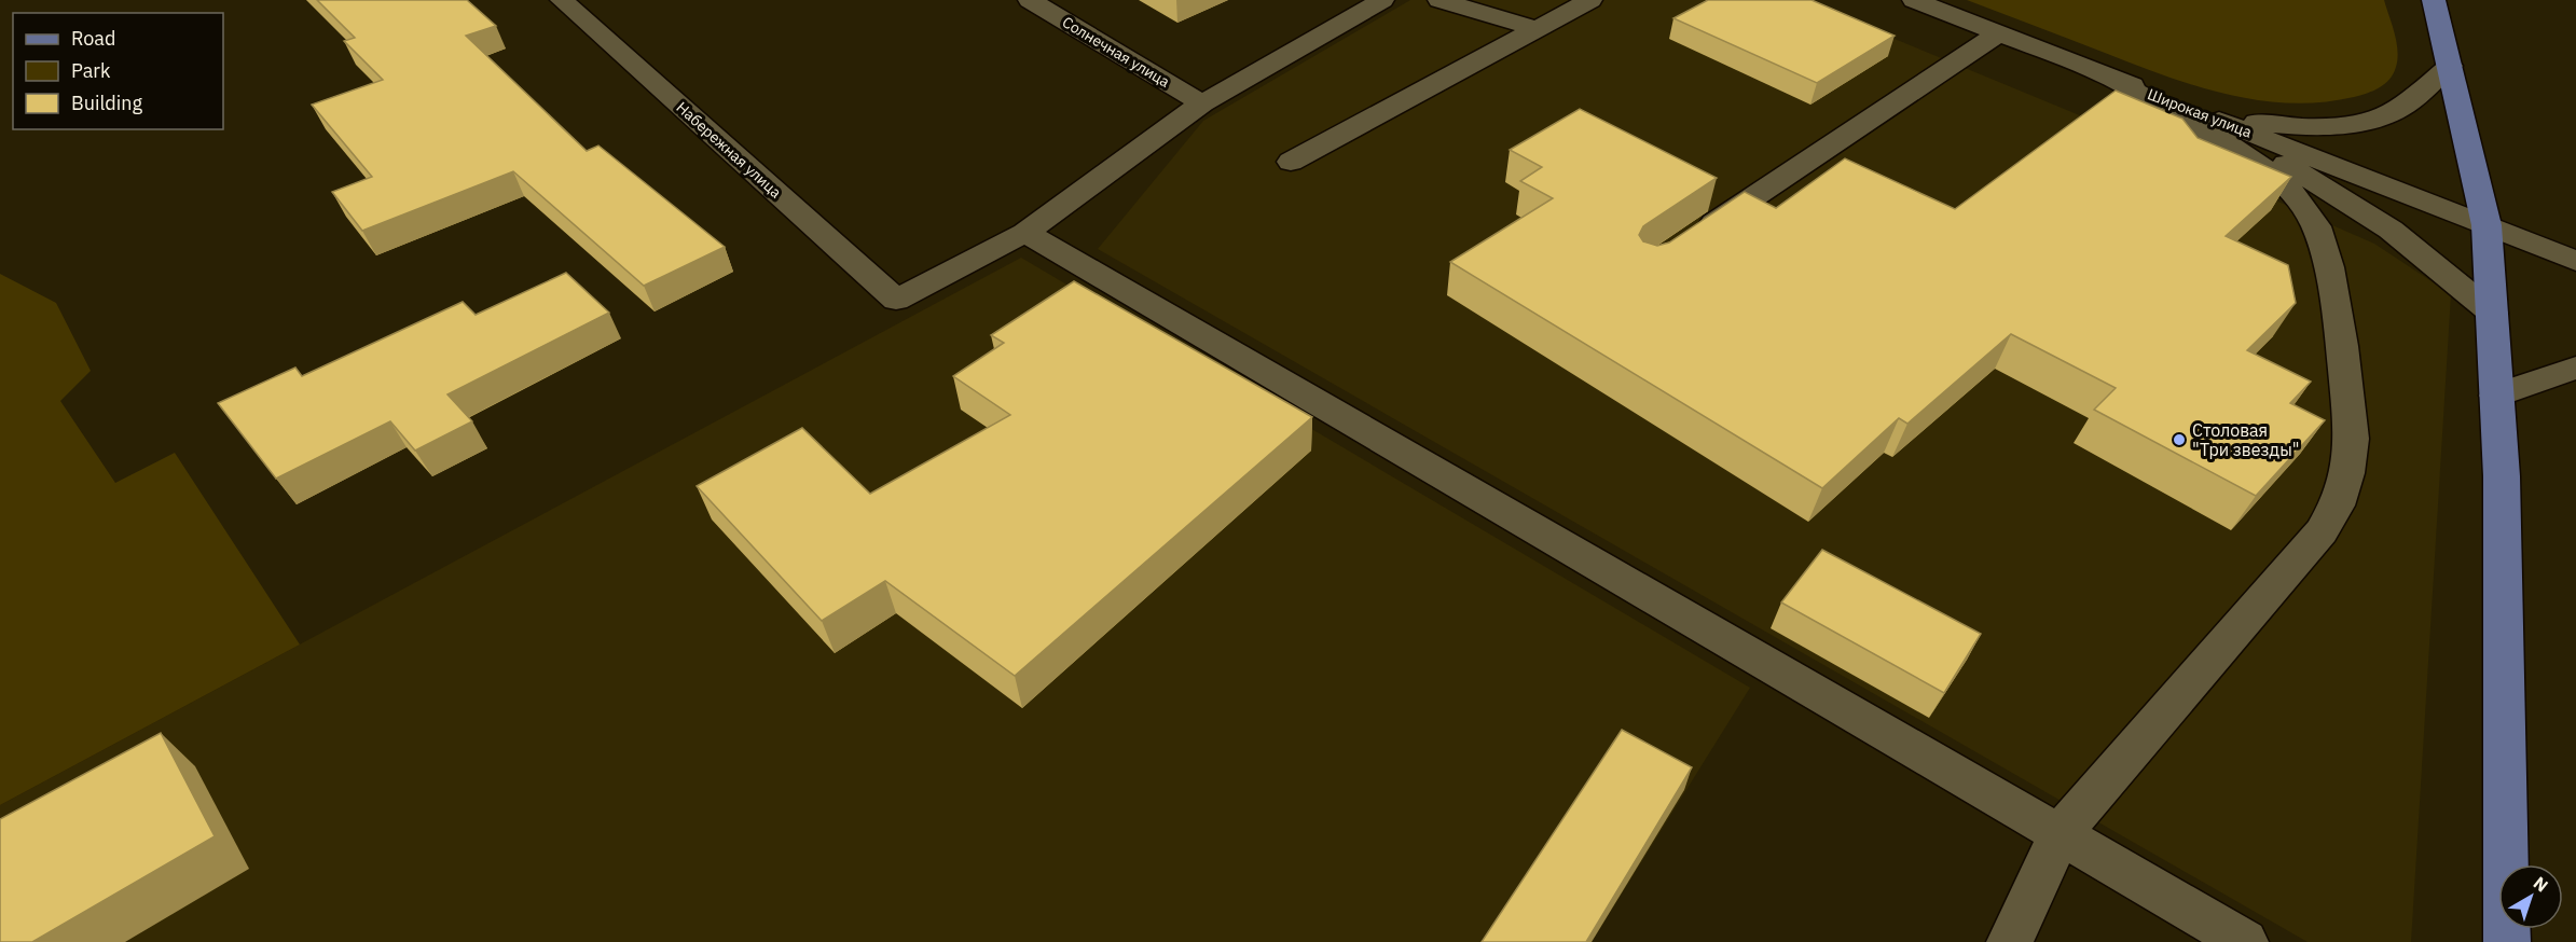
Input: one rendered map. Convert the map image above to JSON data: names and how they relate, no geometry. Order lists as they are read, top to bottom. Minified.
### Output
{"streets":{"street":["Солнечная улица","Широкая улица","Набережная улица"]},"places":["Столовая \"Три звезды\""],"legend":["Road","Park","Building"],"north":"top right"}
